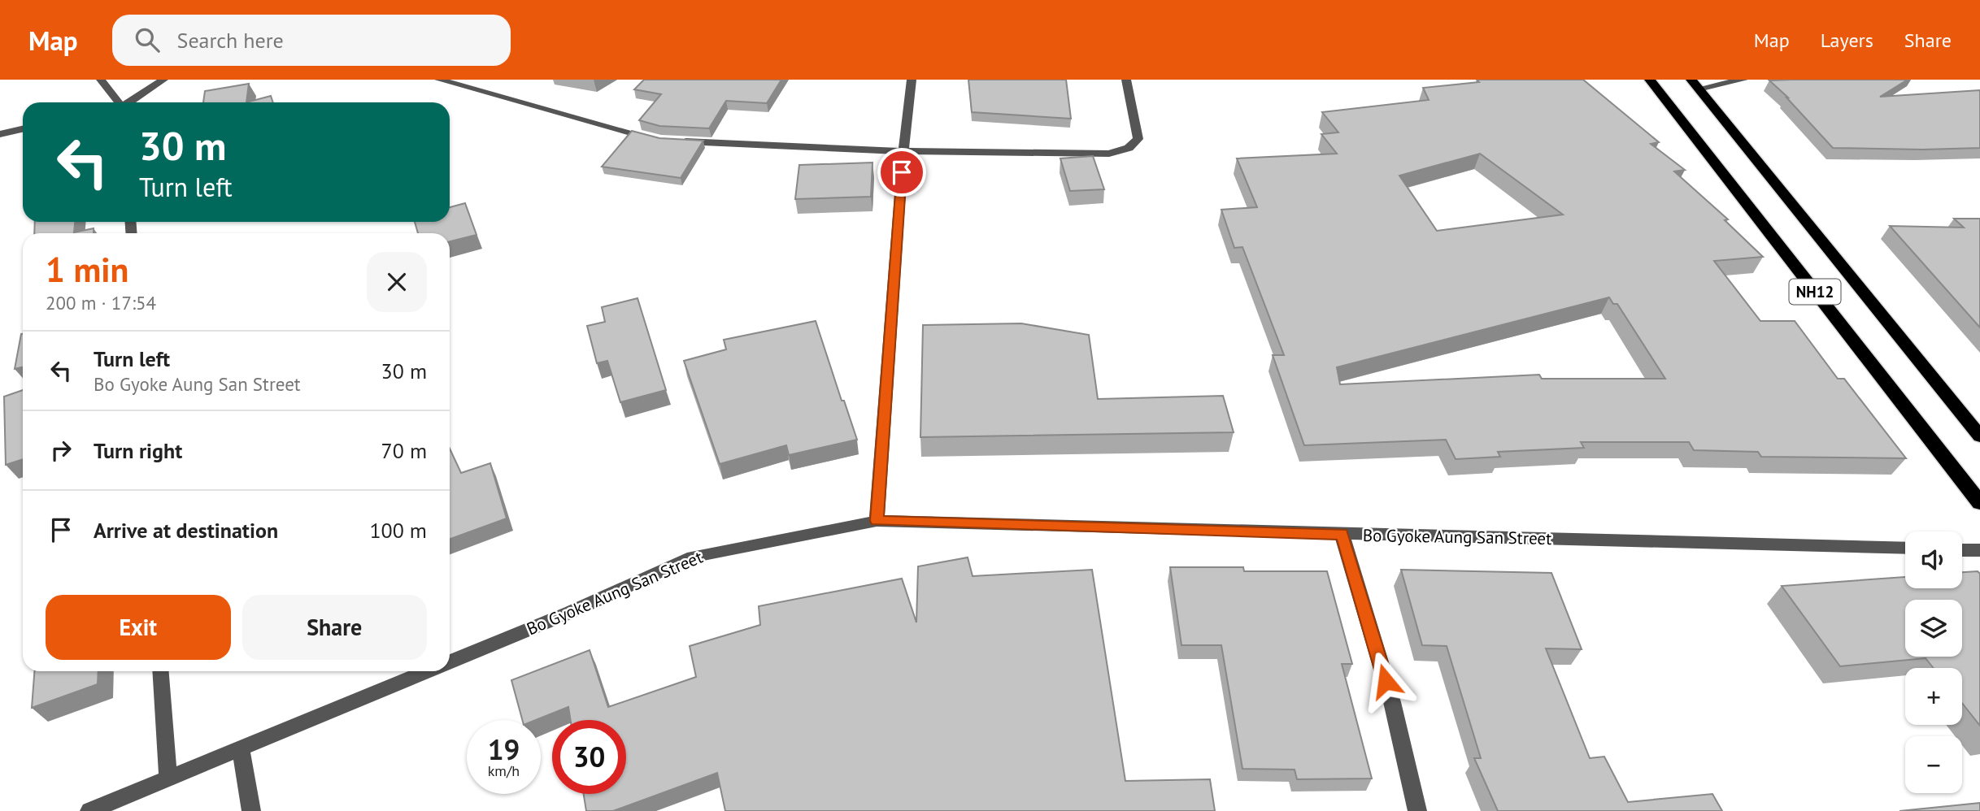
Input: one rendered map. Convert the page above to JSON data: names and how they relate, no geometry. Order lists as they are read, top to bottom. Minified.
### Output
{"streets":{"highway":["NH12"],"street":["Bo Gyoke Aung San Street"]},"page":{"header":"Map","search":"Search here","nav":["Map","Layers","Share"],"turn":["30 m","Turn left"],"heading":["1 min","200 m · 17:54"],"list":[{"name":"Turn left","note":"Bo Gyoke Aung San Street","value":"30 m"},{"name":"Turn right","value":"70 m"},{"name":"Arrive at destination","value":"100 m"}],"map_buttons":["+","−"],"buttons":["Exit","Share"],"speed":"19 km/h","limit":"30"}}
